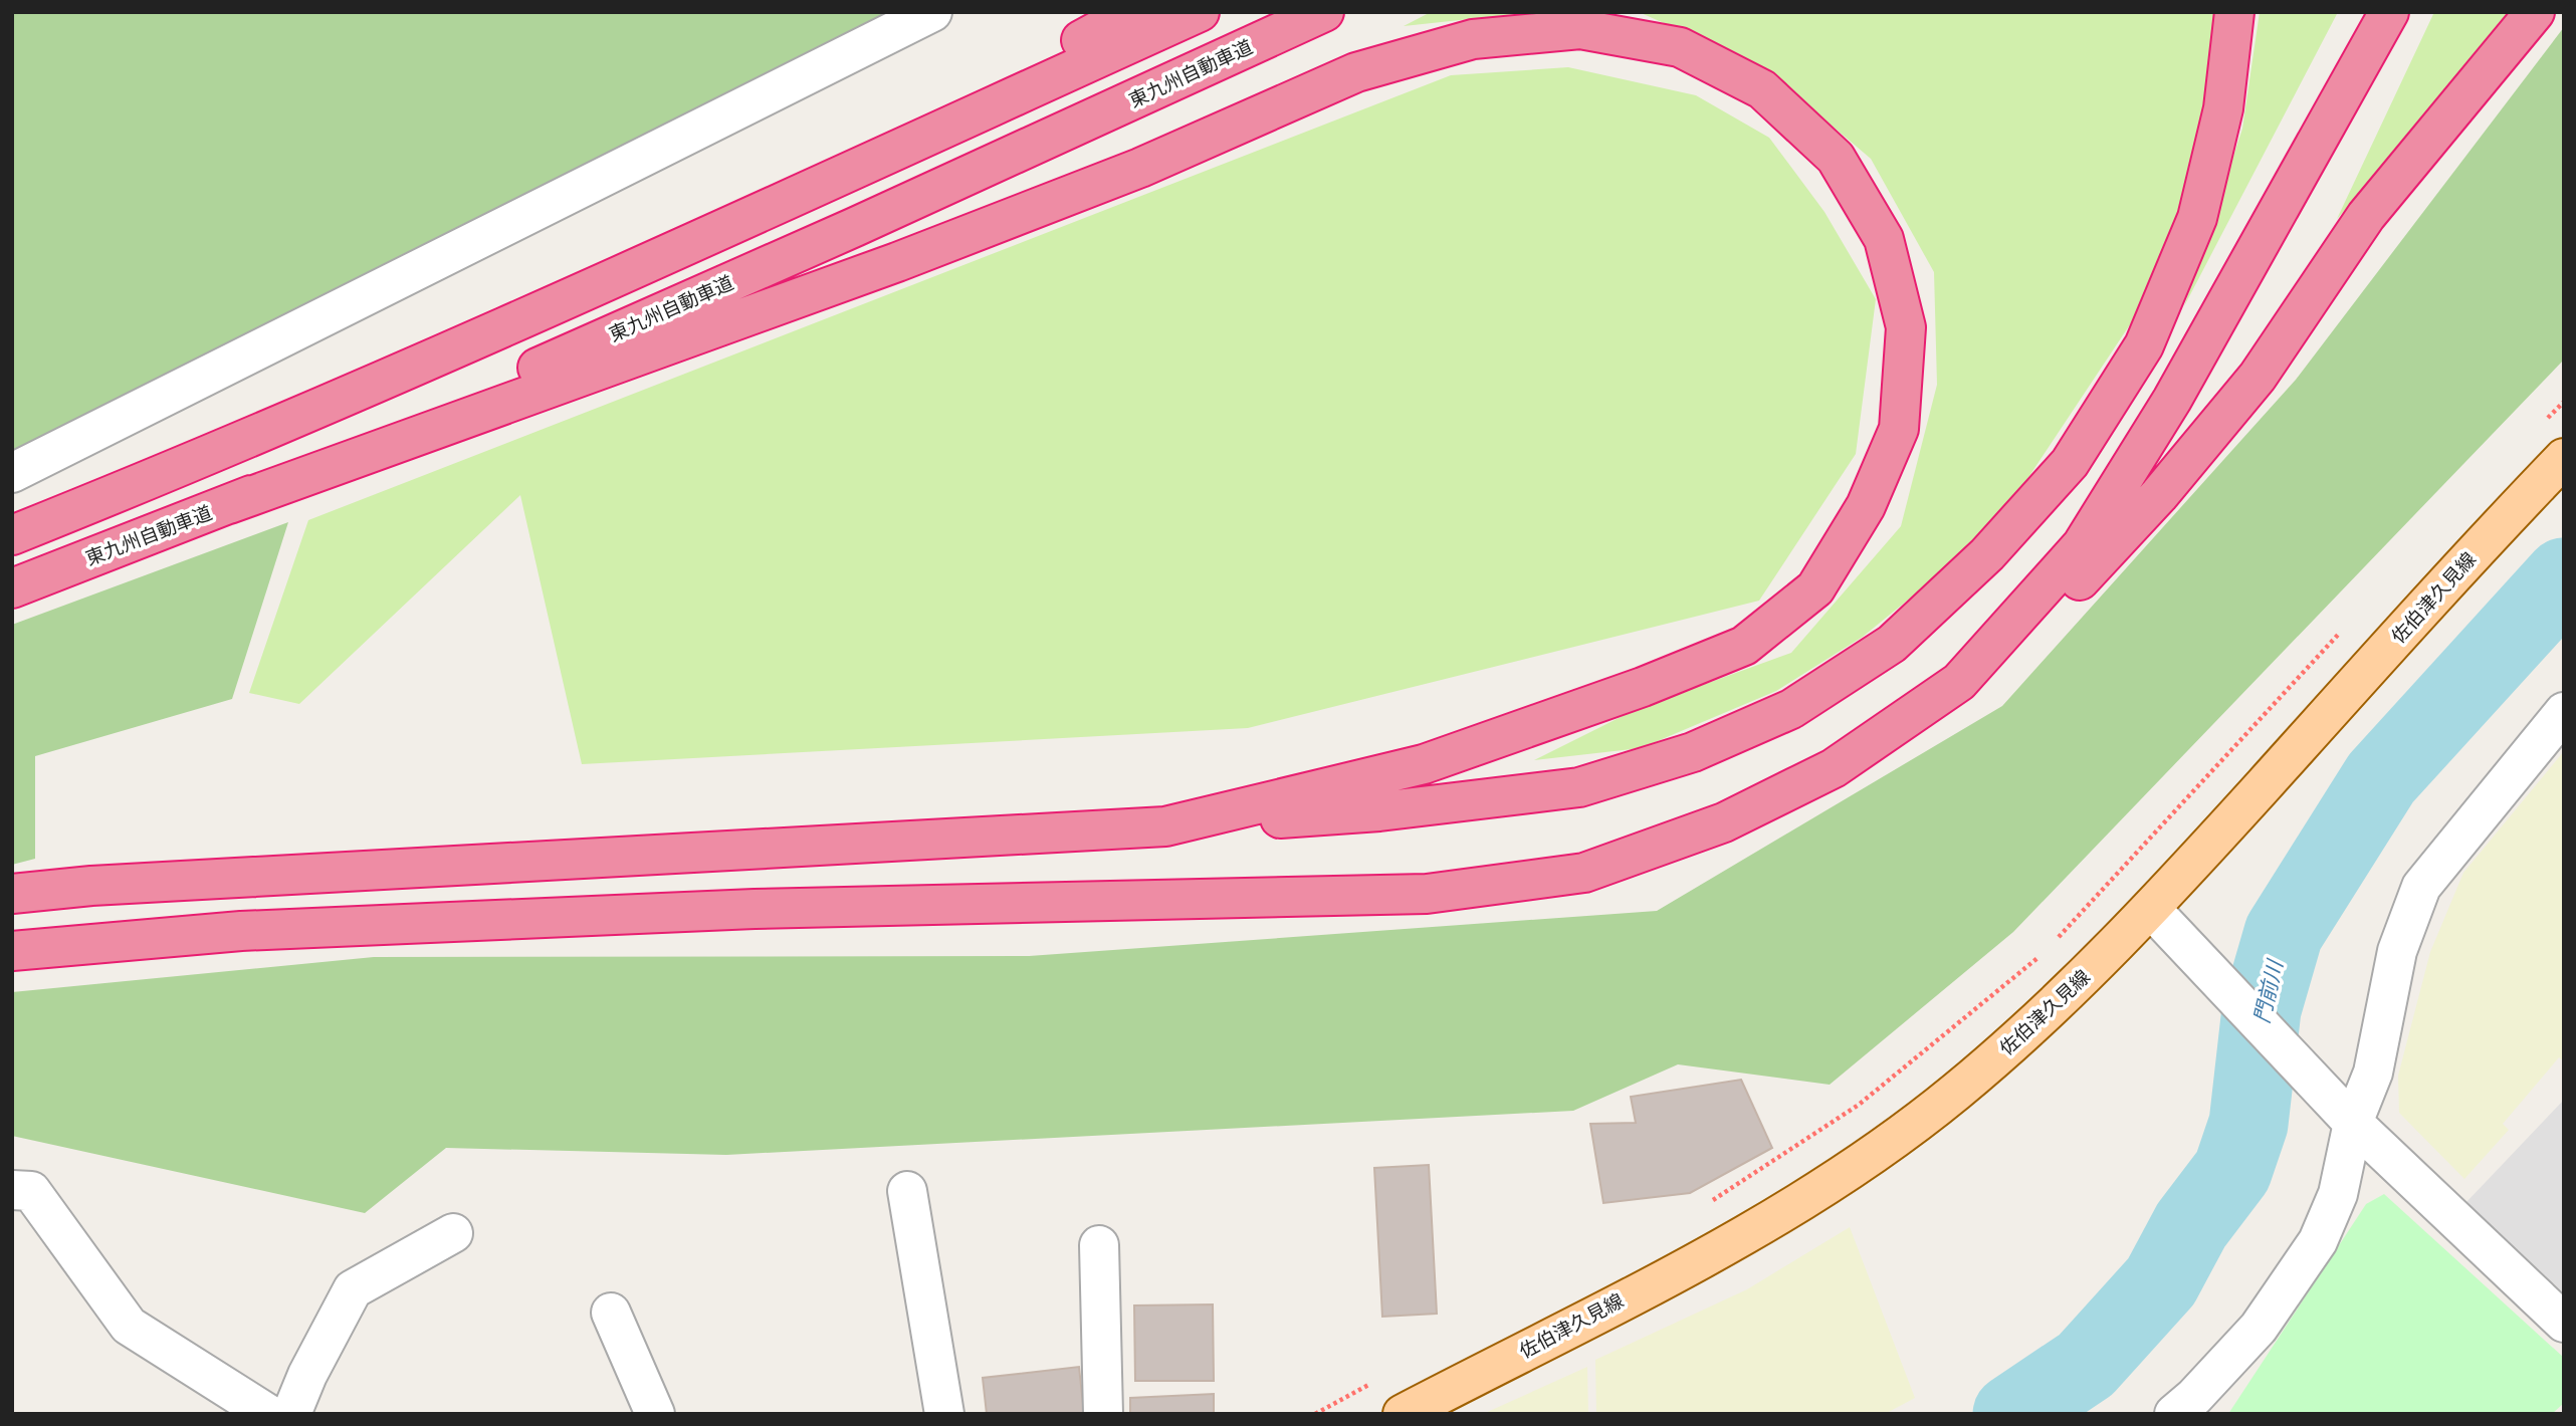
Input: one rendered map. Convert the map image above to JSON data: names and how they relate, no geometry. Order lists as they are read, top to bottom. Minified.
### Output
{"streets":{"highway":["東九州自動車道"],"main road":["佐伯津久見線"]},"water":["門前川"]}
